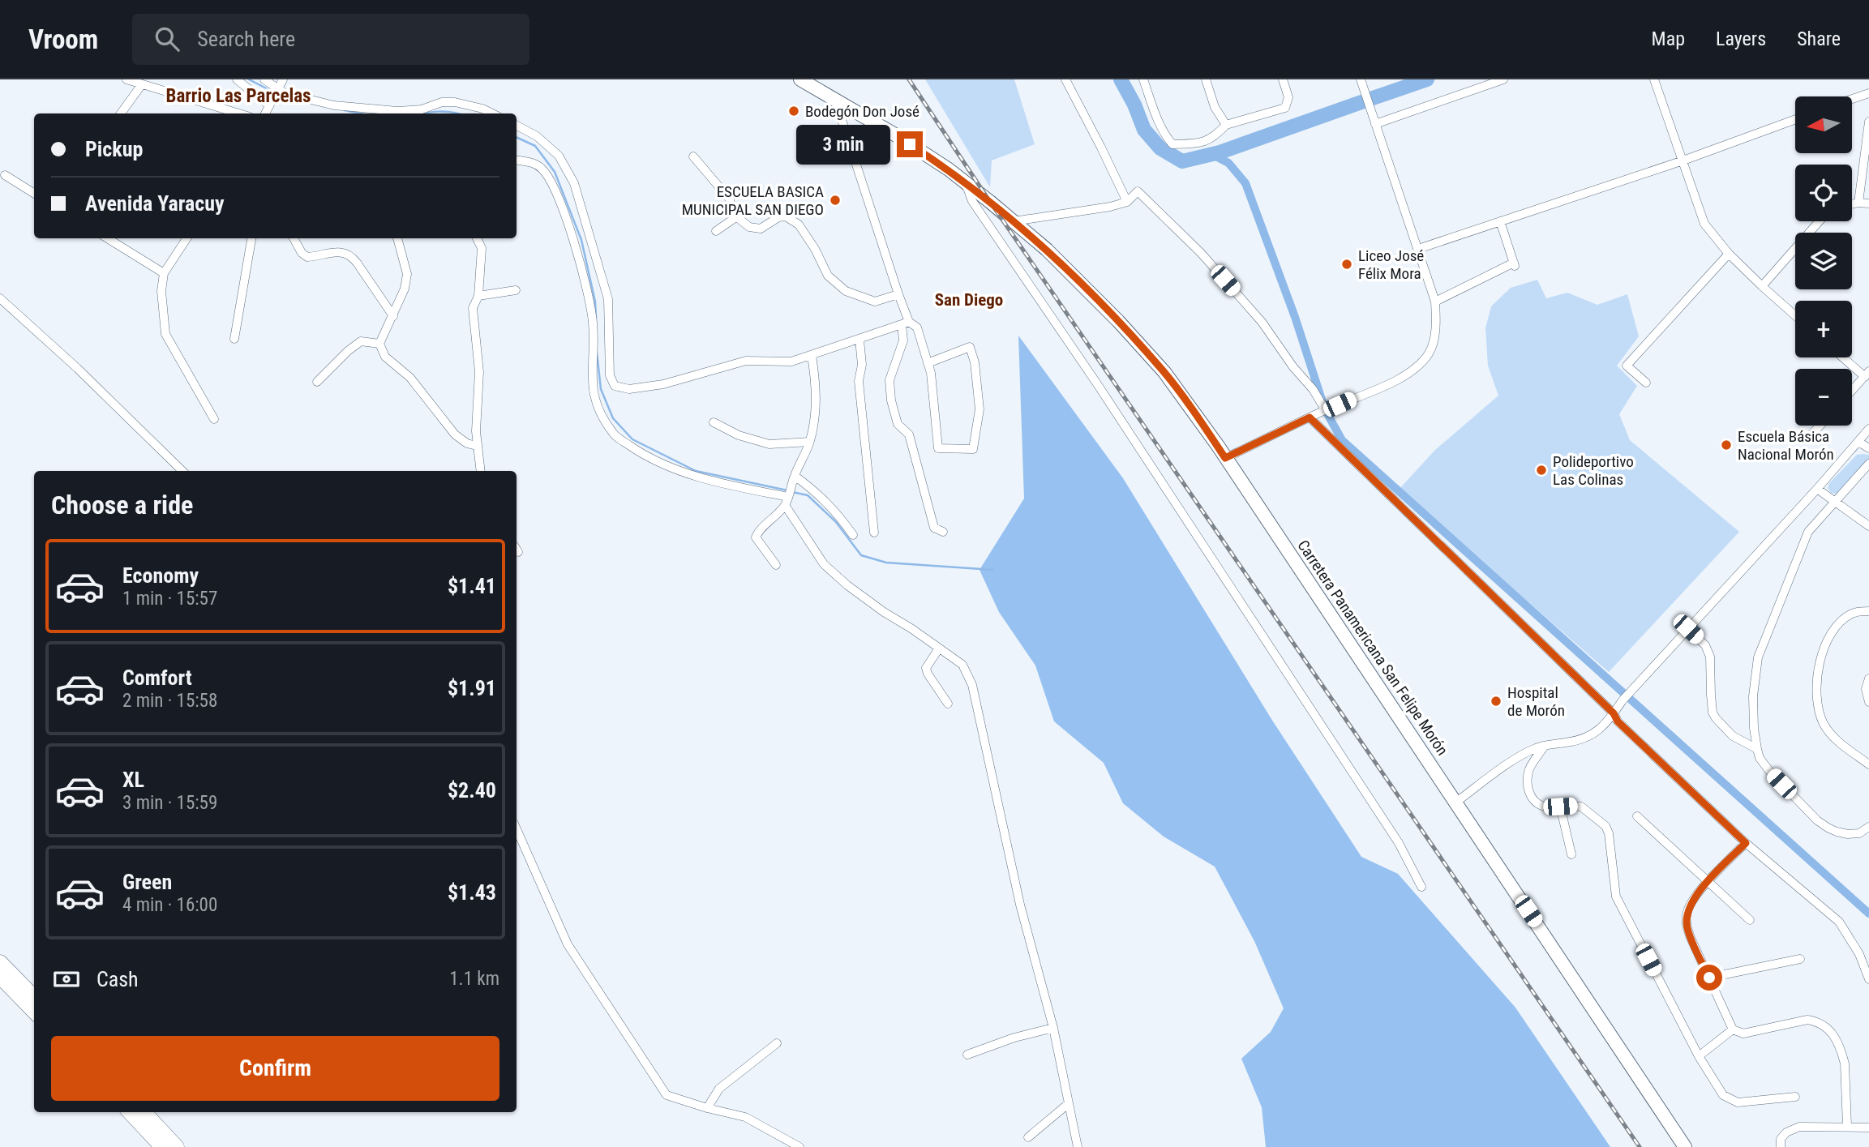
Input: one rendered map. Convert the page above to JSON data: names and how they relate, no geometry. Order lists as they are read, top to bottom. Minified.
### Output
{"streets":{"main road":["Carretera Panamericana San Felipe Morón"]},"districts":["Barrio Las Parcelas","San Diego"],"places":["Bodegón Don José","ESCUELA BASICA MUNICIPAL SAN DIEGO","Liceo José Félix Mora","Escuela Básica Nacional Morón","Polideportivo Las Colinas","Hospital de Morón"],"north":"left","page":{"header":"Vroom","search":"Search here","nav":["Map","Layers","Share"],"map_buttons":["+","−"],"banner":["Pickup","Avenida Yaracuy"],"bubble":"3 min","heading":"Choose a ride","list":[{"name":"Economy","note":"1 min · 15:57","value":"$1.41"},{"name":"Comfort","note":"2 min · 15:58","value":"$1.91"},{"name":"XL","note":"3 min · 15:59","value":"$2.40"},{"name":"Green","note":"4 min · 16:00","value":"$1.43"}],"pay":["Cash","1.1 km"],"buttons":"Confirm"}}
